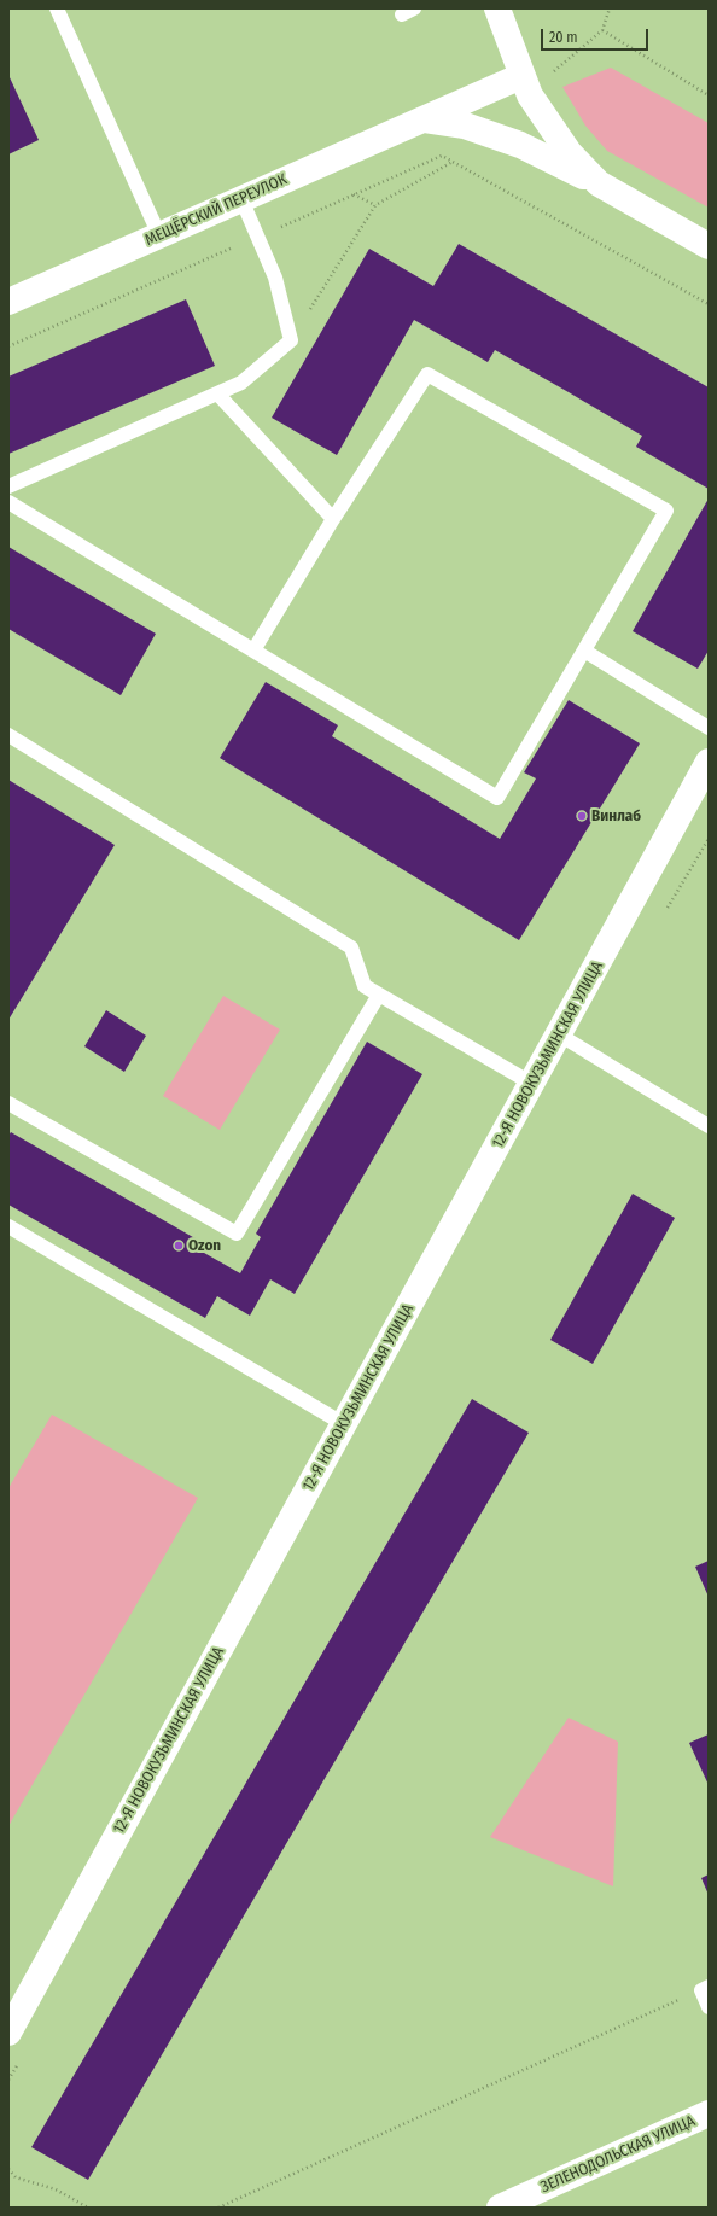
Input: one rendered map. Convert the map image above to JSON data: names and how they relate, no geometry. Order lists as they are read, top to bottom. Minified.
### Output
{"streets":{"street":["МЕЩЁРСКИЙ ПЕРЕУЛОК","12-Я НОВОКУЗЬМИНСКАЯ УЛИЦА","ЗЕЛЕНОДОЛЬСКАЯ УЛИЦА"]},"places":["Винлаб","Ozon"],"scale_bar":"20 m"}
